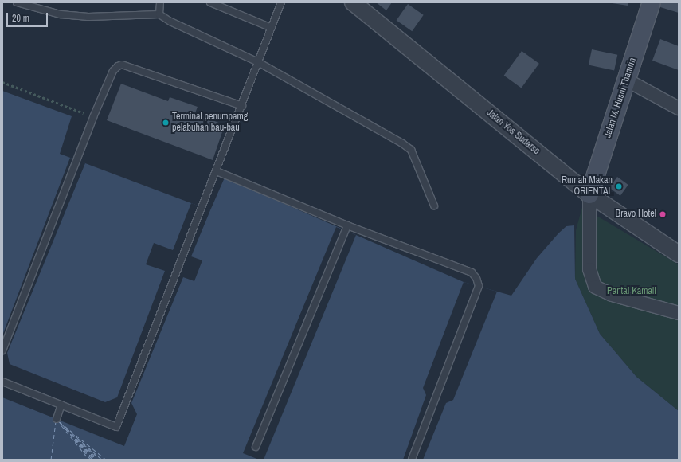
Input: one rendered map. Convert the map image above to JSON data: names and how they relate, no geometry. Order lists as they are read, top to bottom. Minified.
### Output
{"streets":{"main road":["Jalan M. Husni Thamrin"],"street":["Jalan Yos Sudarso"]},"crossings":[["Jalan M. Husni Thamrin","Jalan Yos Sudarso"]],"parks":["Pantai Kamali"],"places":["Terminal penumpamg pelabuhan bau-bau","Rumah Makan ORIENTAL","Bravo Hotel"],"scale_bar":"20 m"}
